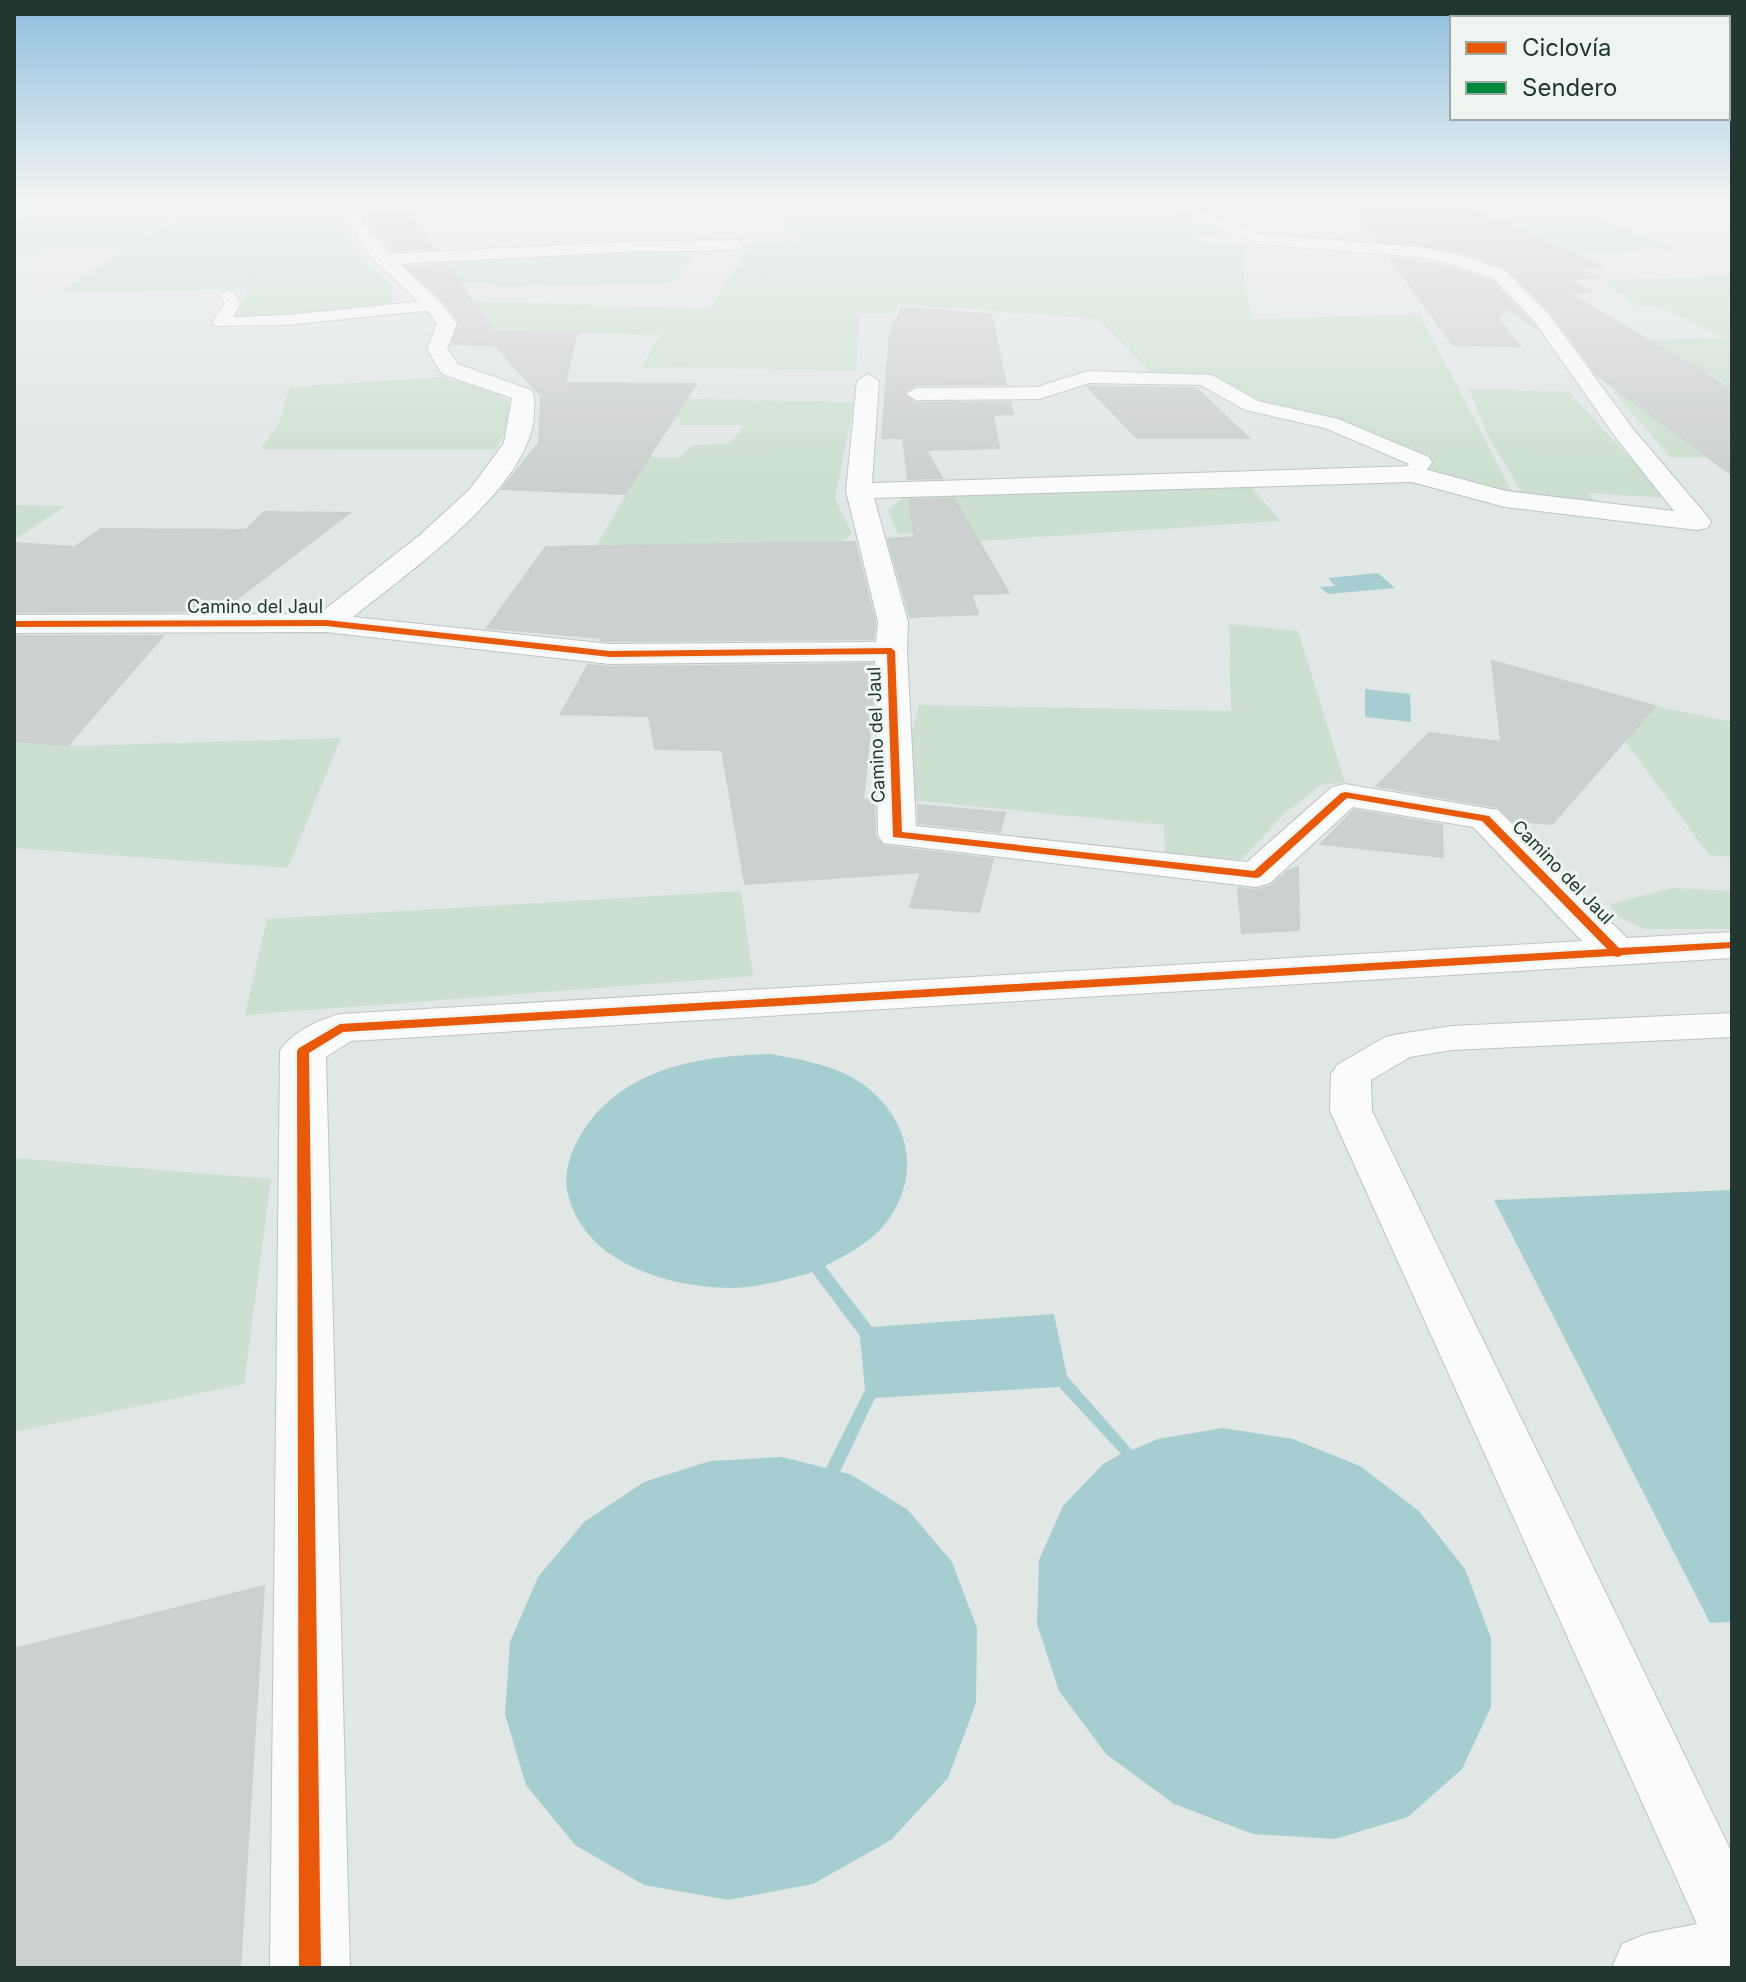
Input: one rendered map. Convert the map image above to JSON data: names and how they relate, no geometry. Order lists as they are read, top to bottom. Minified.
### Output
{"streets":{"street":["Camino del Jaul"]},"legend":["Ciclovía","Sendero"]}
